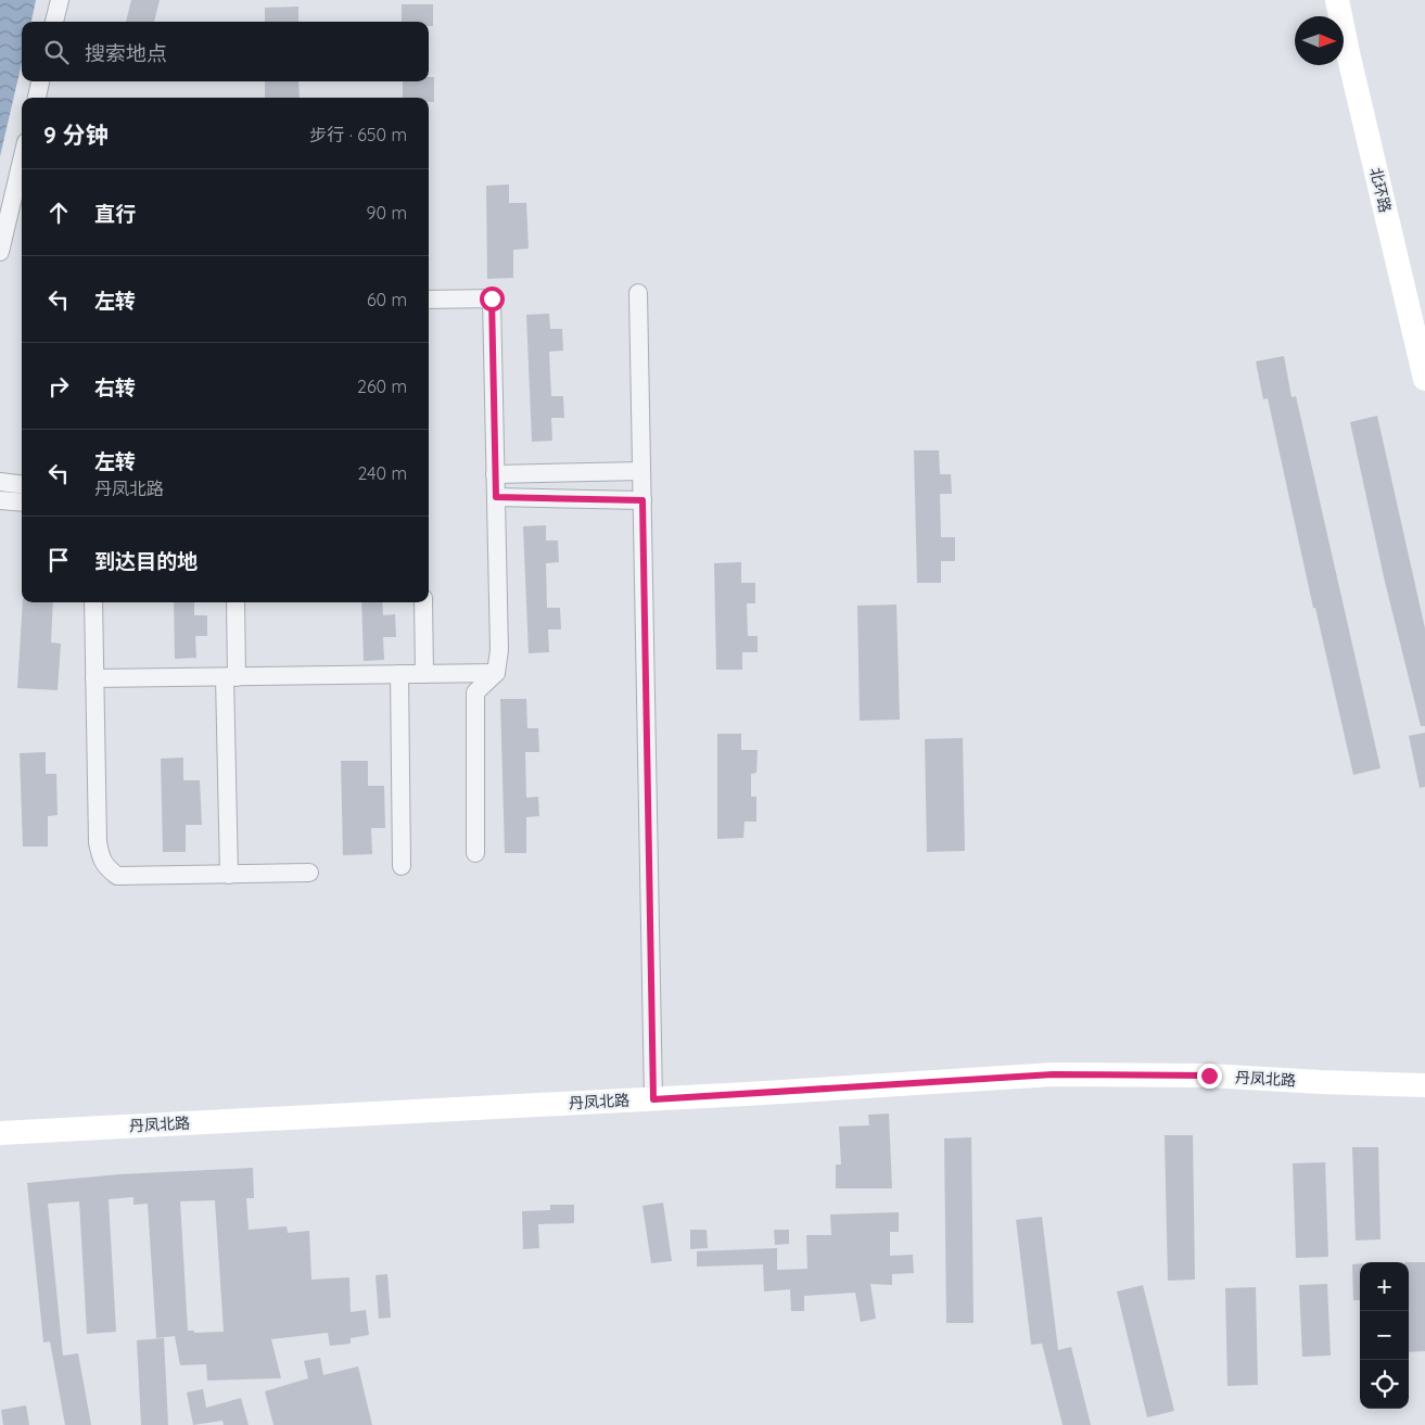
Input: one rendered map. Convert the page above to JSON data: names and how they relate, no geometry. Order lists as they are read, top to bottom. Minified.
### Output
{"streets":{"main road":["北环路","丹凤北路"]},"north":"right","page":{"search":"搜索地点","heading":["9 分钟","步行 · 650 m"],"list":[["直行","90 m"],["左转","60 m"],["右转","260 m"],["左转","丹凤北路","240 m"],"到达目的地"],"map_buttons":["+","−"]}}
